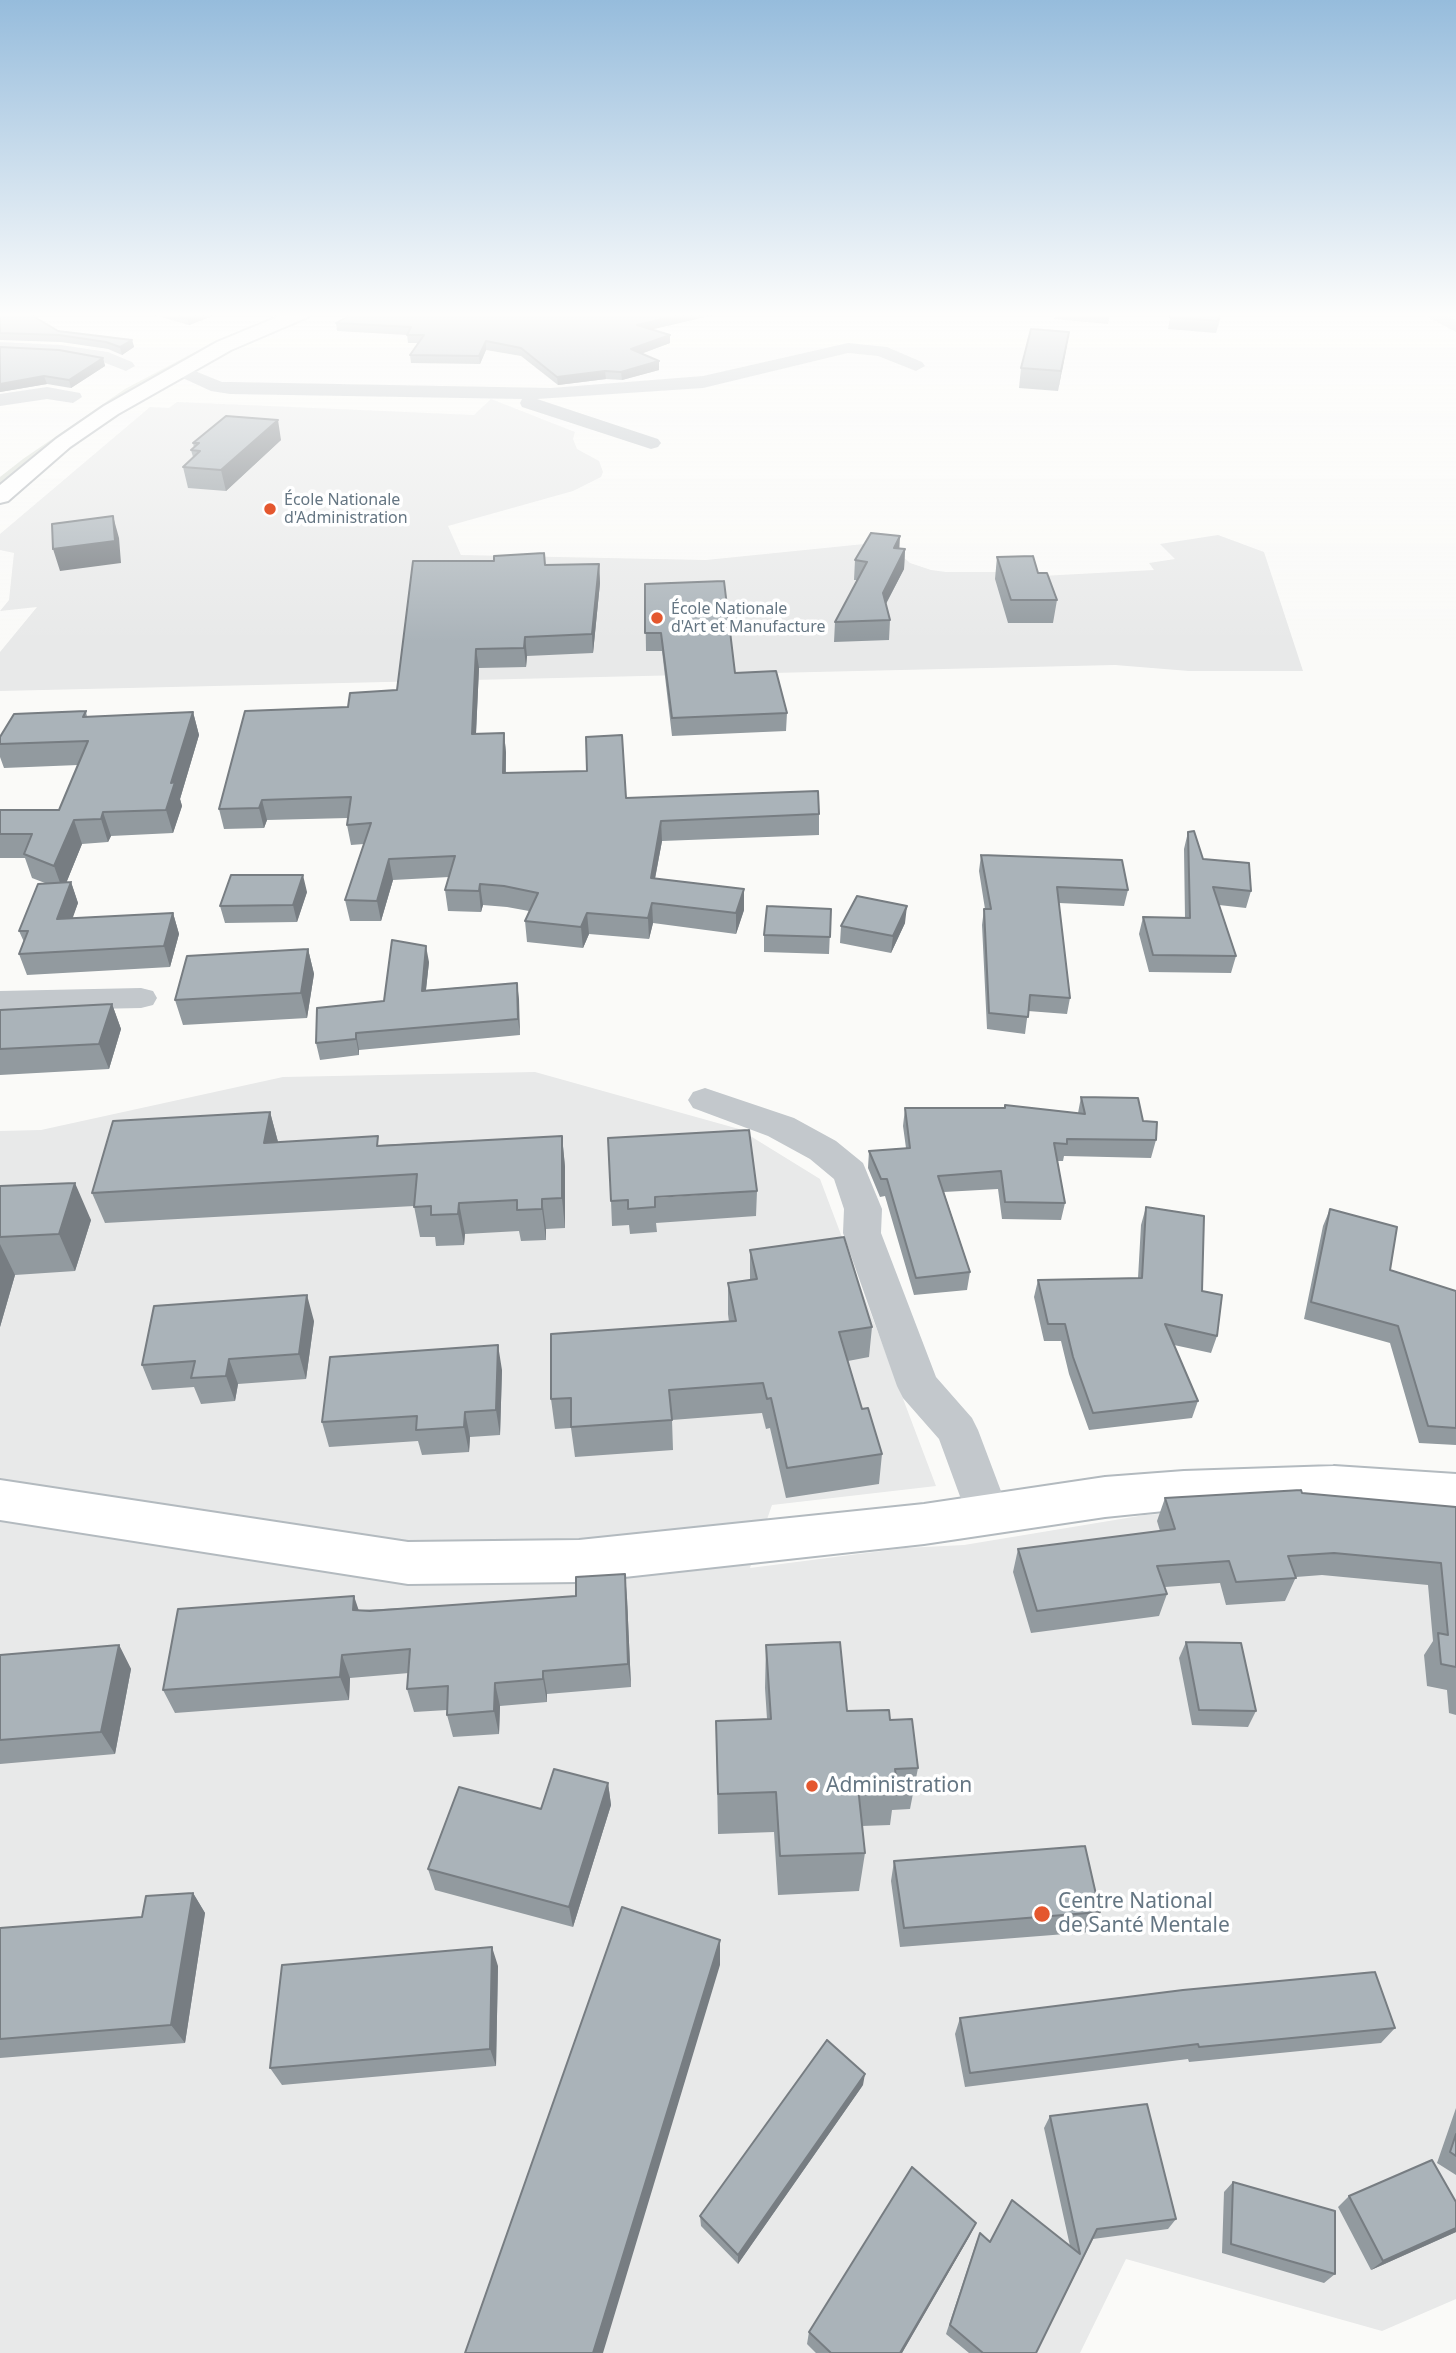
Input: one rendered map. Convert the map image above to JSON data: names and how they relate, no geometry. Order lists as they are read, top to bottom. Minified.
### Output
{"places":["École Nationale d'Administration","École Nationale d'Art et Manufacture","Administration","Centre National de Santé Mentale"]}
